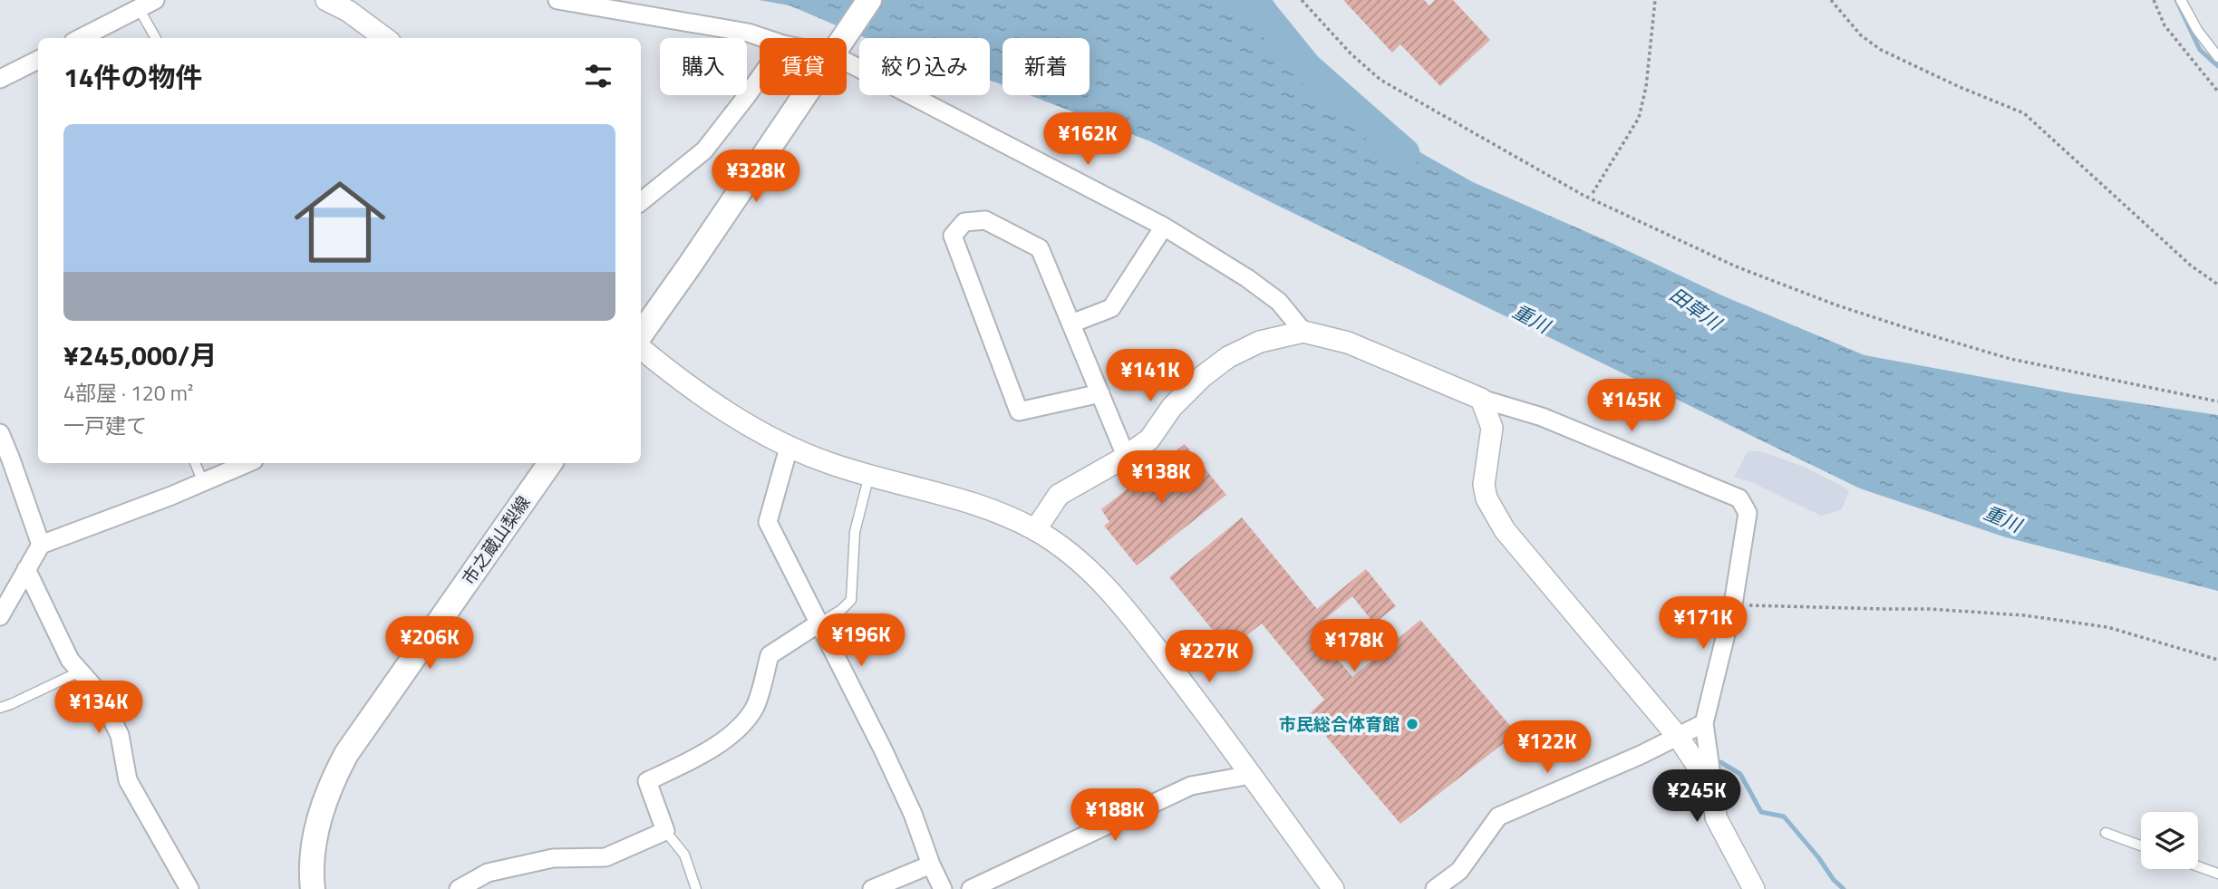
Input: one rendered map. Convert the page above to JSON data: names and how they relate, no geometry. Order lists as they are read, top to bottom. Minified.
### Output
{"streets":{"main road":["市之蔵山梨線"]},"water":["田草川","重川"],"places":["市民総合体育館"],"page":{"chip":["購入","賃貸","絞り込み","新着"],"heading":"14件の物件","price":["¥162K","¥328K","¥141K","¥145K","¥138K","¥171K","¥196K","¥206K","¥178K","¥227K","¥134K","¥122K","¥245K","¥188K"],"list":[{"name":"¥245,000/月","note":"4部屋 · 120 m² · 一戸建て"}]}}
